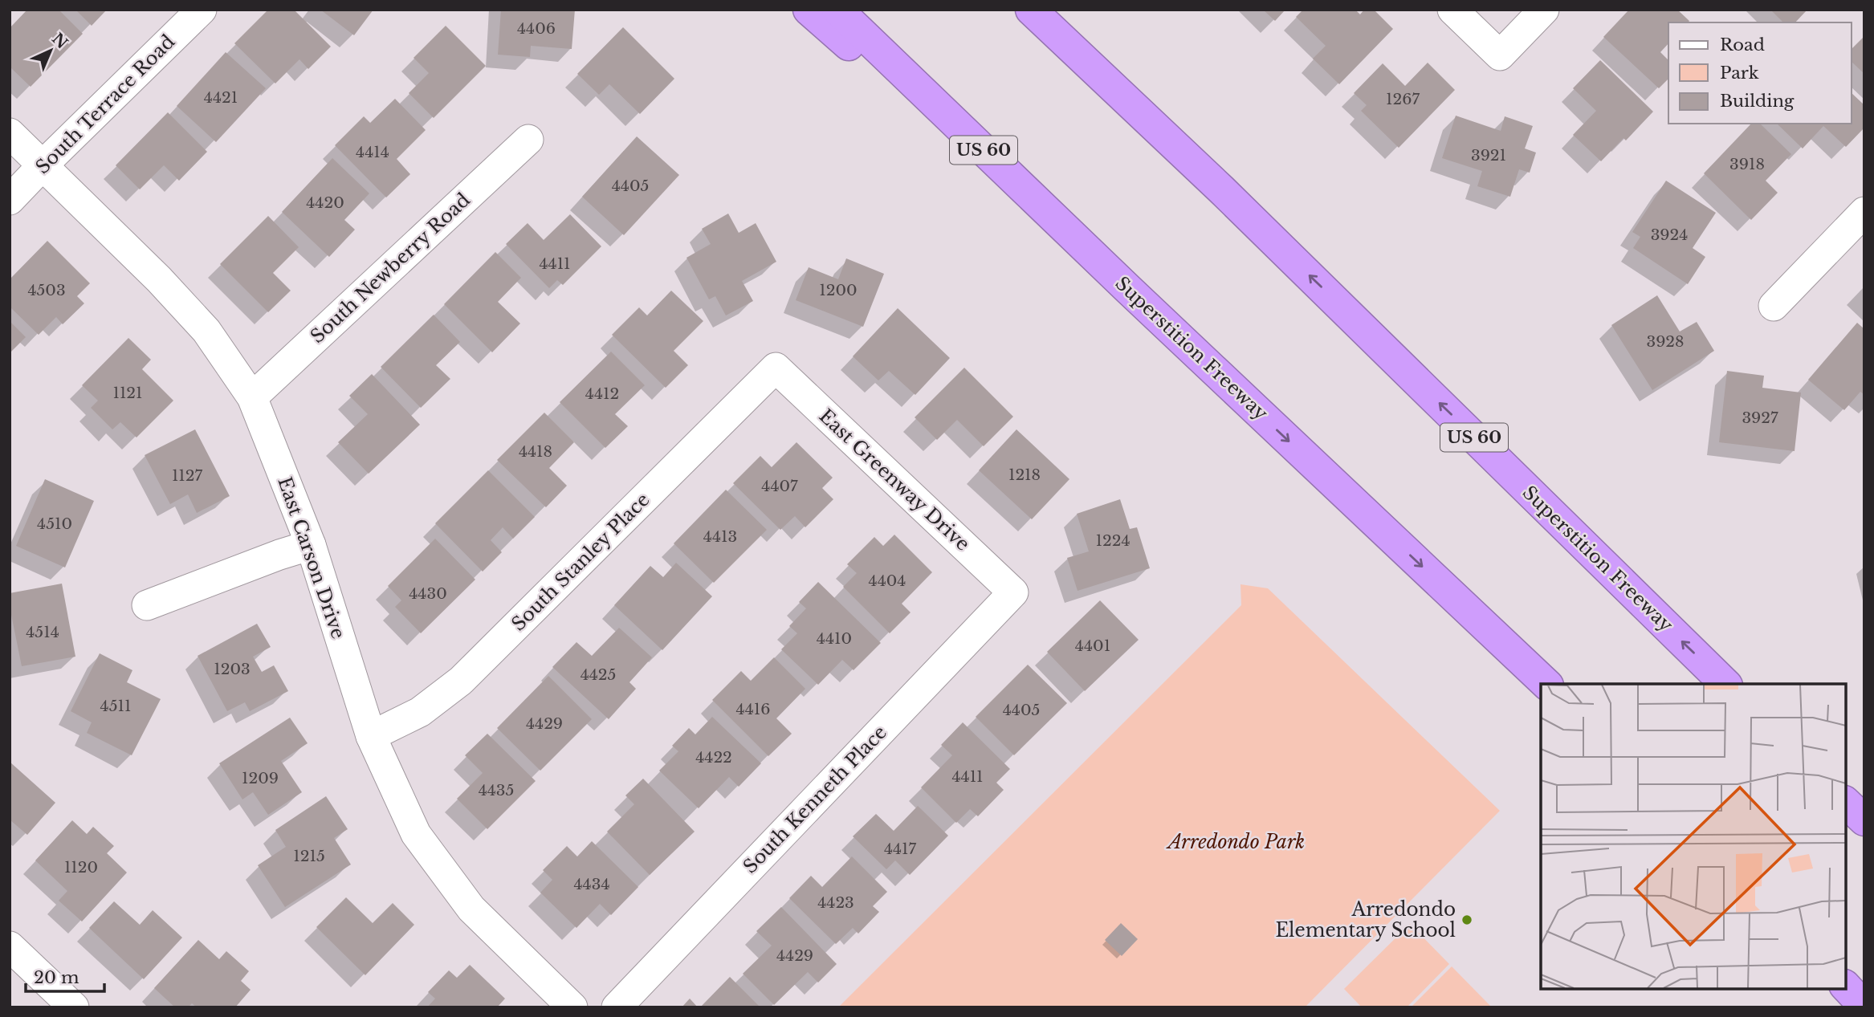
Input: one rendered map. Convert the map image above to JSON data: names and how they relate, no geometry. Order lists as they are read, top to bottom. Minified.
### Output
{"streets":{"highway":["US 60","Superstition Freeway"],"street":["South Terrace Road","South Newberry Road","East Greenway Drive","East Carson Drive","South Stanley Place","South Kenneth Place"]},"crossings":[["South Terrace Road","East Carson Drive"],["South Newberry Road","East Carson Drive"],["East Greenway Drive","South Stanley Place"],["East Greenway Drive","South Kenneth Place"],["East Carson Drive","South Stanley Place"]],"parks":["Arredondo Park"],"places":["Arredondo Elementary School"],"house_numbers":["4406","4421","1267","4414","3921","3918","4405","4420","3924","4411","4503","1200","3928","1121","4412","3927","4418","1218","1127","4407","4510","4413","1224","4404","4430","4514","4410","4401","1203","4425","4511","4416","4405","4429","4422","4411","1209","4435","4417","1215","1120","4434","4423","4429"],"legend":["Road","Park","Building"],"scale_bar":"20 m","north":"top right"}
